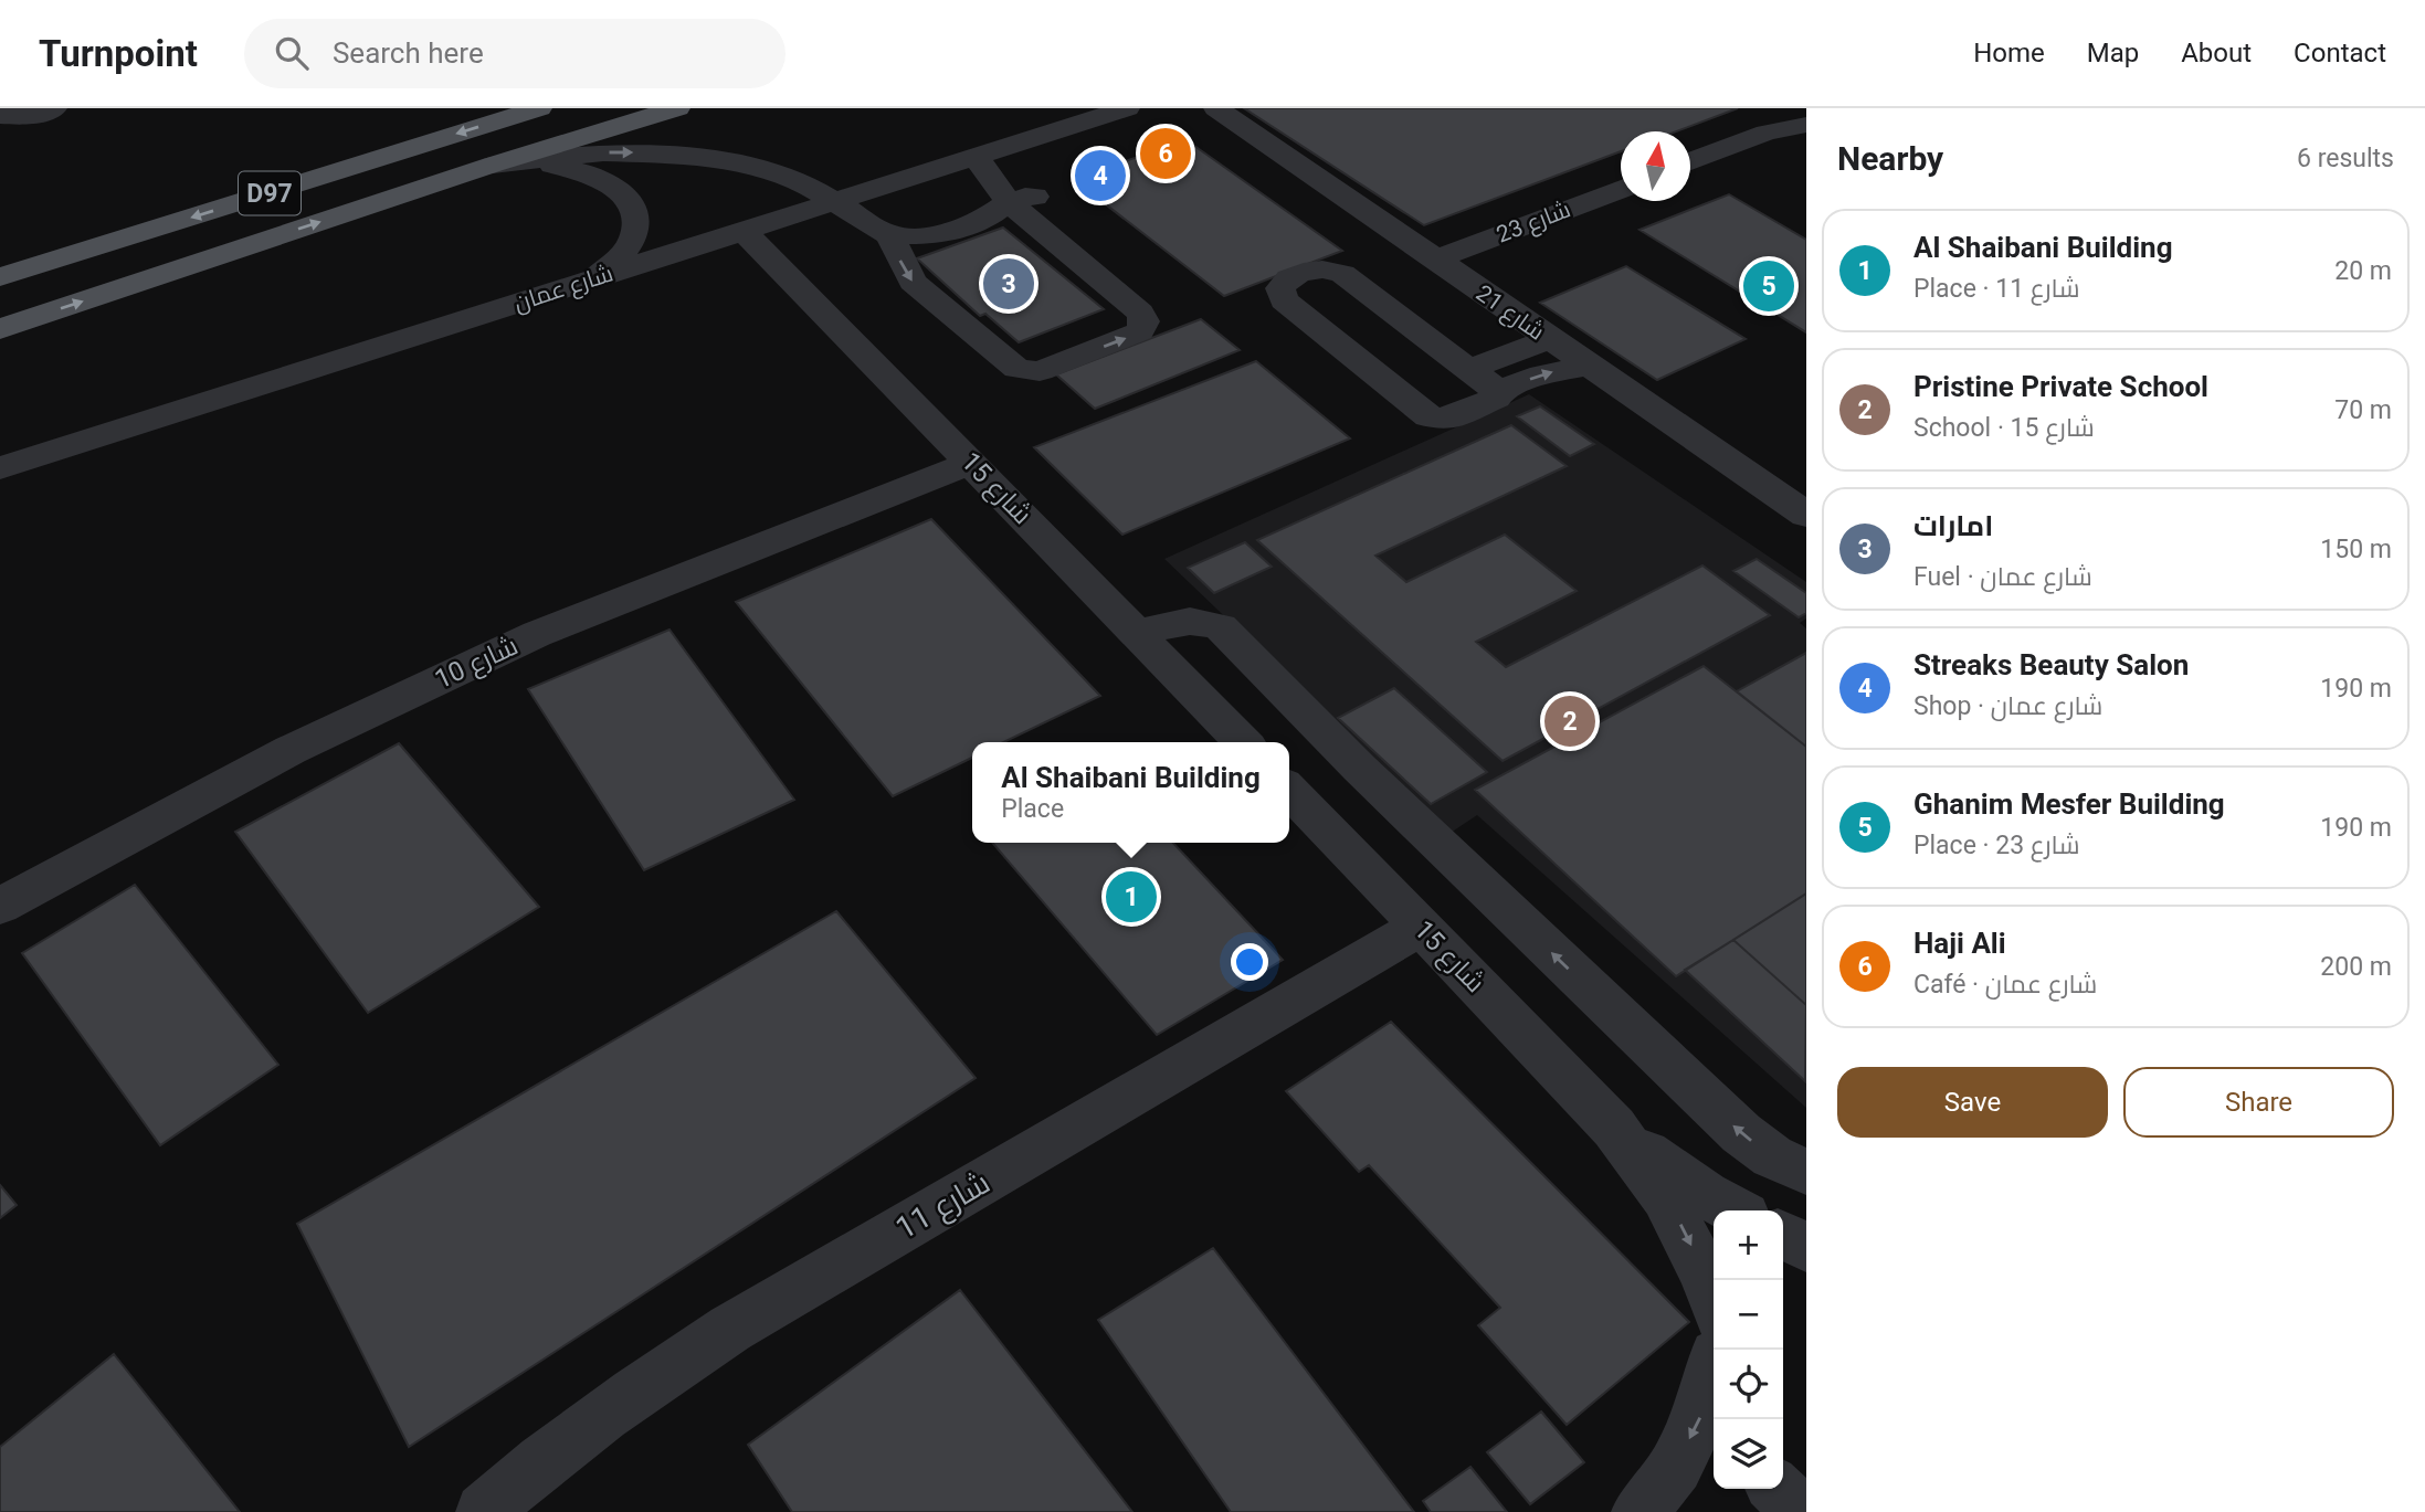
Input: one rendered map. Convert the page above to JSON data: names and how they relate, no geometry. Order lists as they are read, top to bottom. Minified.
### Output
{"streets":{"main road":["D97"],"street":["شارع 23","شارع عمان","شارع 21","شارع 15","شارع 10","شارع 11"]},"crossings":[["شارع 23","شارع 21"],["شارع عمان","شارع 15"],["شارع 15","شارع 10"],["شارع 15","شارع 11"]],"north":"top","page":{"header":"Turnpoint","search":"Search here","nav":["Home","Map","About","Contact"],"heading":["Nearby","6 results"],"pins":["6","4","3","5","2","1"],"list":[{"mark":"1","name":"Al Shaibani Building","note":"Place · شارع 11","value":"20 m"},{"mark":"2","name":"Pristine Private School","note":"School · شارع 15","value":"70 m"},{"mark":"3","name":"امارات","note":"Fuel · شارع عمان","value":"150 m"},{"mark":"4","name":"Streaks Beauty Salon","note":"Shop · شارع عمان","value":"190 m"},{"mark":"5","name":"Ghanim Mesfer Building","note":"Place · شارع 23","value":"190 m"},{"mark":"6","name":"Haji Ali","note":"Café · شارع عمان","value":"200 m"}],"popup":["Al Shaibani Building","Place"],"buttons":["Save","Share"],"map_buttons":["+","−"]}}
